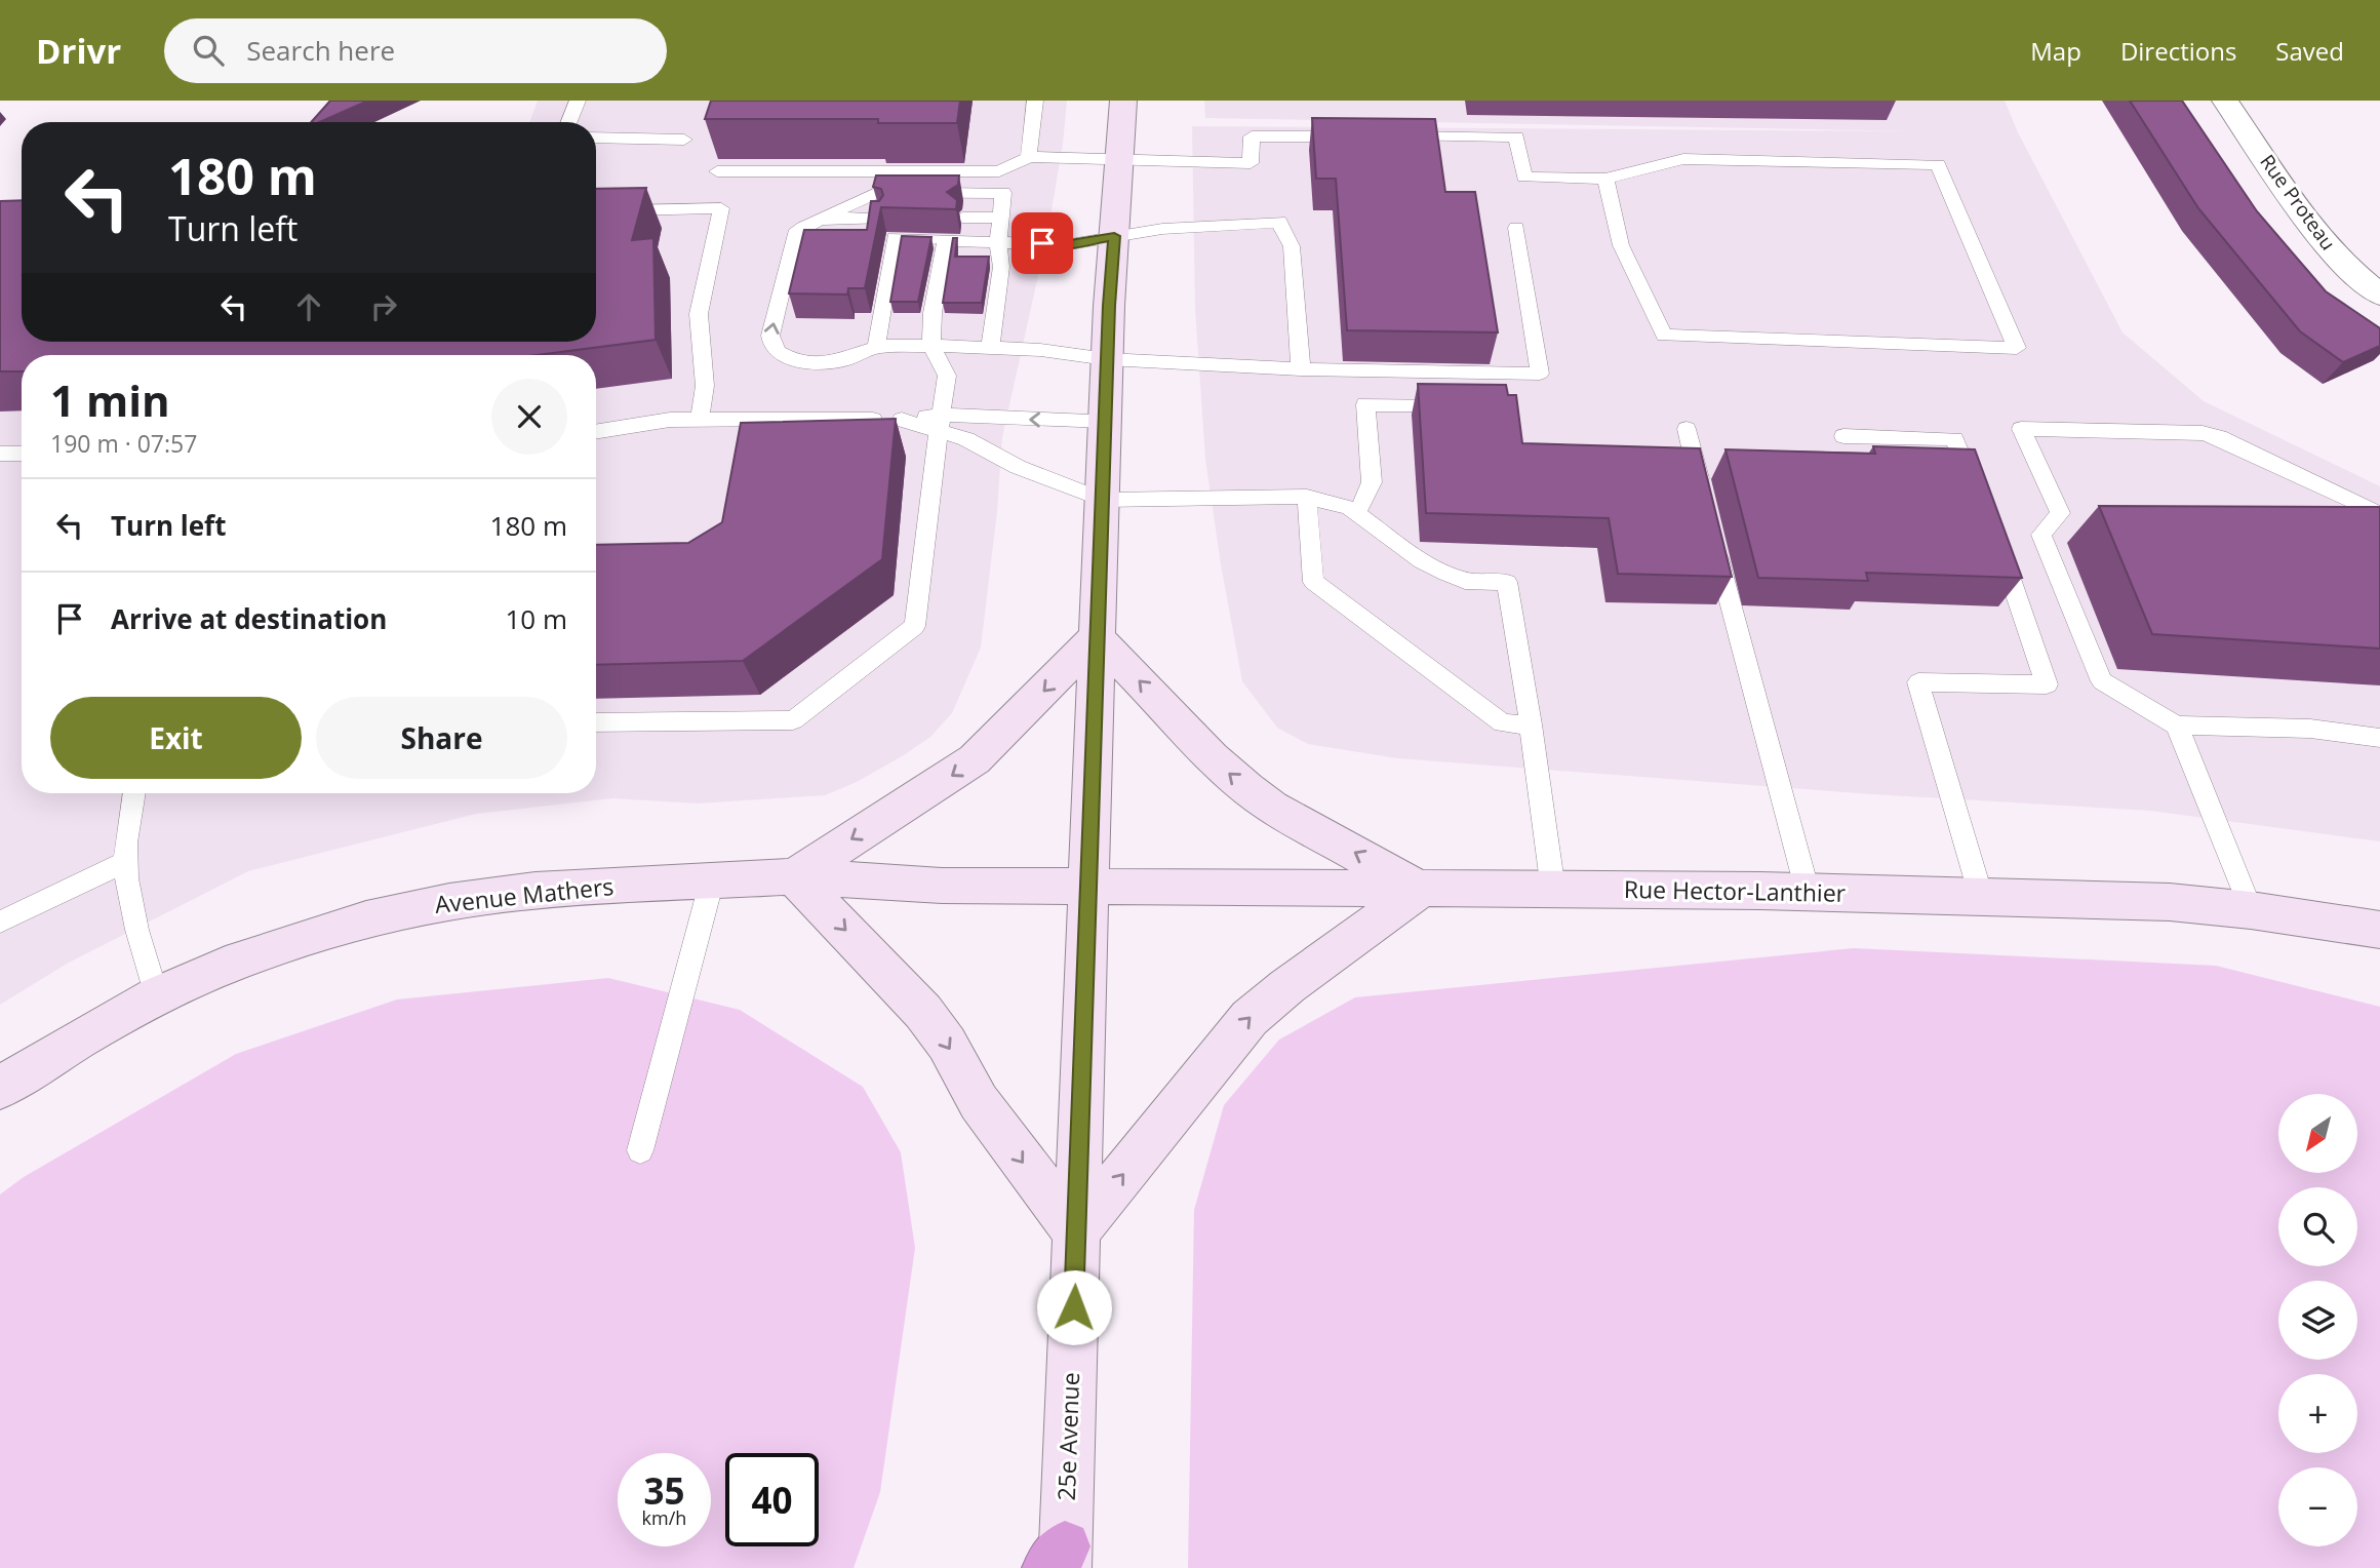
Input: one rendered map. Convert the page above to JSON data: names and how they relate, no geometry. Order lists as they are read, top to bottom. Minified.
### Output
{"streets":{"street":["Rue Proteau","Rue Hector-Lanthier","Avenue Mathers","25e Avenue"]},"crossings":[["Rue Hector-Lanthier","Avenue Mathers"],["Rue Hector-Lanthier","25e Avenue"],["Avenue Mathers","25e Avenue"]],"north":"bottom left","page":{"header":"Drivr","search":"Search here","nav":["Map","Directions","Saved"],"turn":["180 m","Turn left"],"heading":["1 min","190 m · 07:57"],"list":[{"name":"Turn left","value":"180 m"},{"name":"Arrive at destination","value":"10 m"}],"buttons":["Exit","Share"],"map_buttons":["+","−"],"speed":"35 km/h","limit":"40"}}
